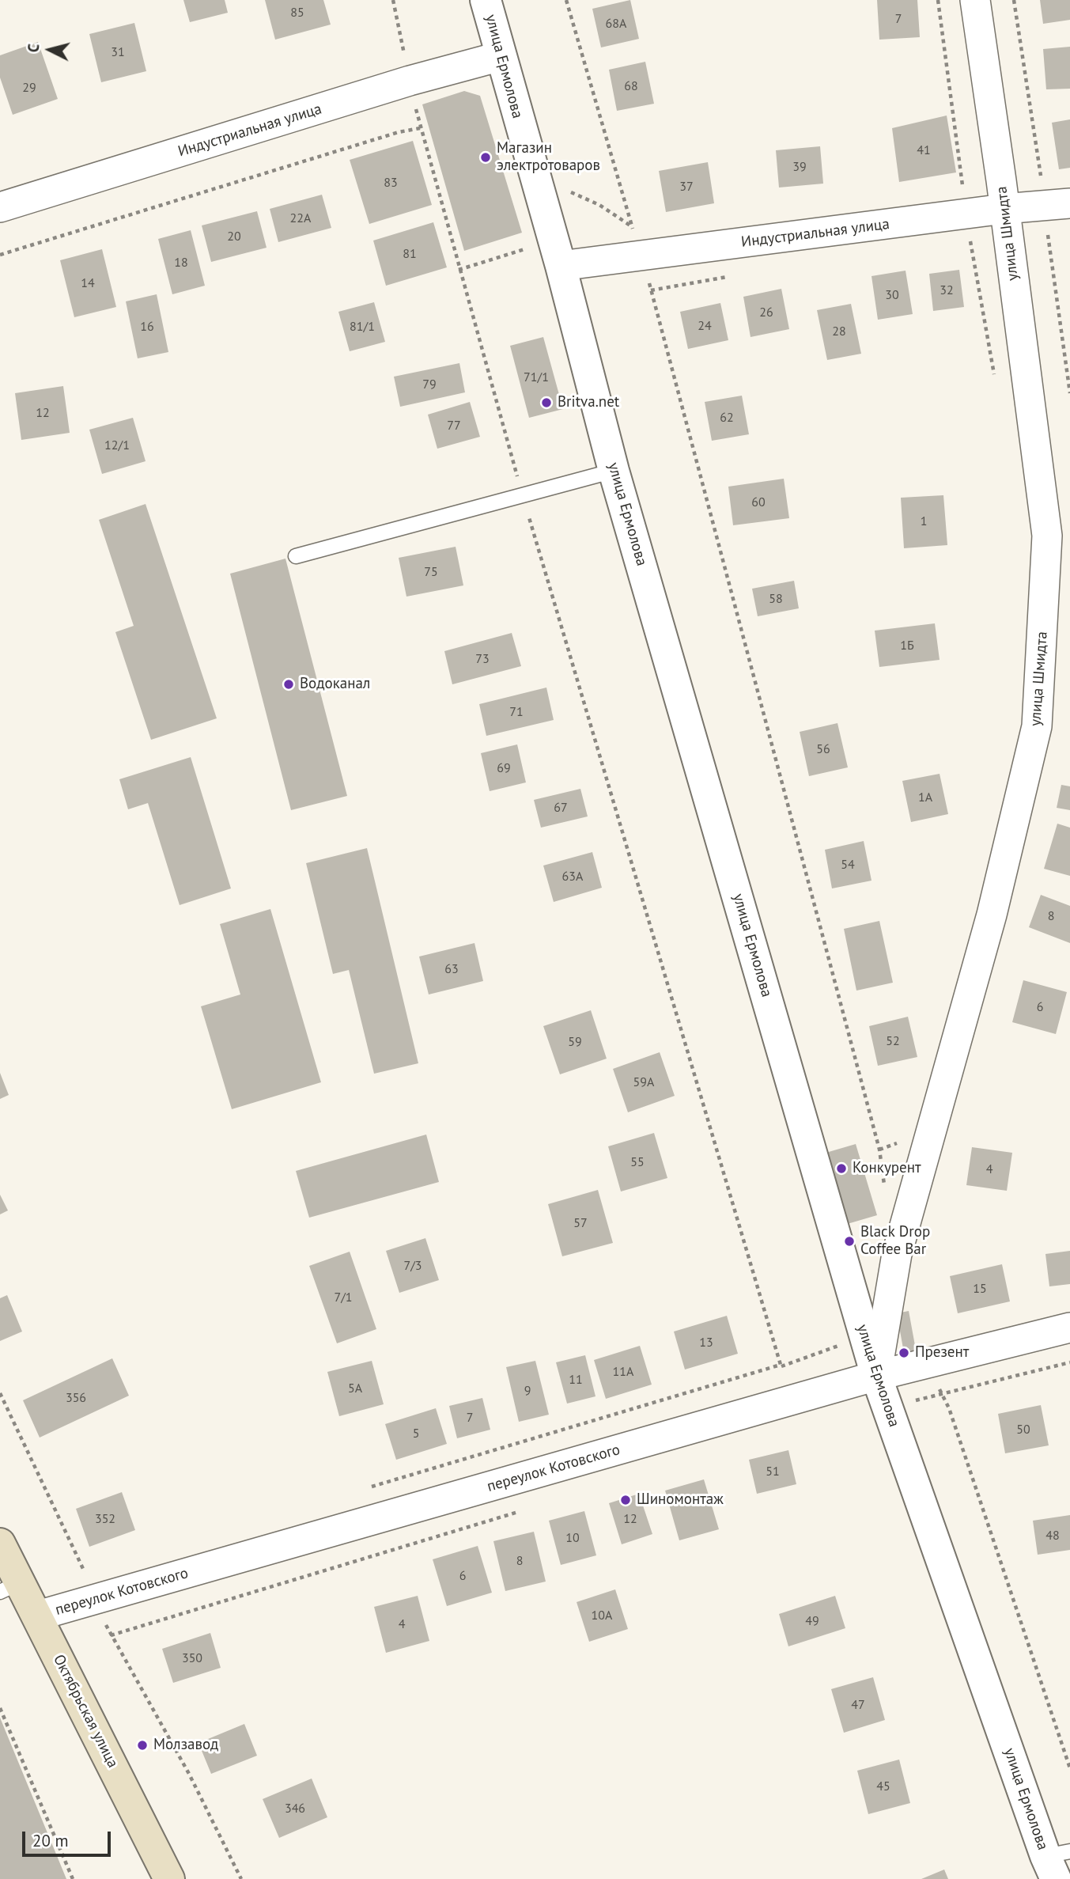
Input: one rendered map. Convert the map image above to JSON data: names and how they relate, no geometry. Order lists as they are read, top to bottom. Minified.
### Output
{"streets":{"main road":["Октябрьская улица"],"street":["улица Ермолова","Индустриальная улица","улица Шмидта","переулок Котовского"]},"crossings":[["улица Ермолова","Индустриальная улица"],["улица Ермолова","улица Шмидта"],["улица Ермолова","переулок Котовского"],["Индустриальная улица","улица Шмидта"],["улица Шмидта","переулок Котовского"],["переулок Котовского","Октябрьская улица"]],"places":["Магазин электротоваров","Britva.net","Водоканал","Конкурент","Black Drop Coffee Bar","Презент","Шиномонтаж","Молзавод"],"house_numbers":["85","7","68А","31","68","29","41","39","83","37","22А","20","81","18","14","32","30","26","24","16","81/1","28","71/1","79","12","62","77","12/1","60","1","75","58","1Б","73","71","56","69","1А","67","54","63А","8","63","6","52","59","59А","55","4","57","7/3","15","7/1","13","11А","11","5А","9","356","7","50","5","51","352","12","48","10","8","6","10А","49","4","350","47","45","346"],"scale_bar":"20 m","north":"left"}
